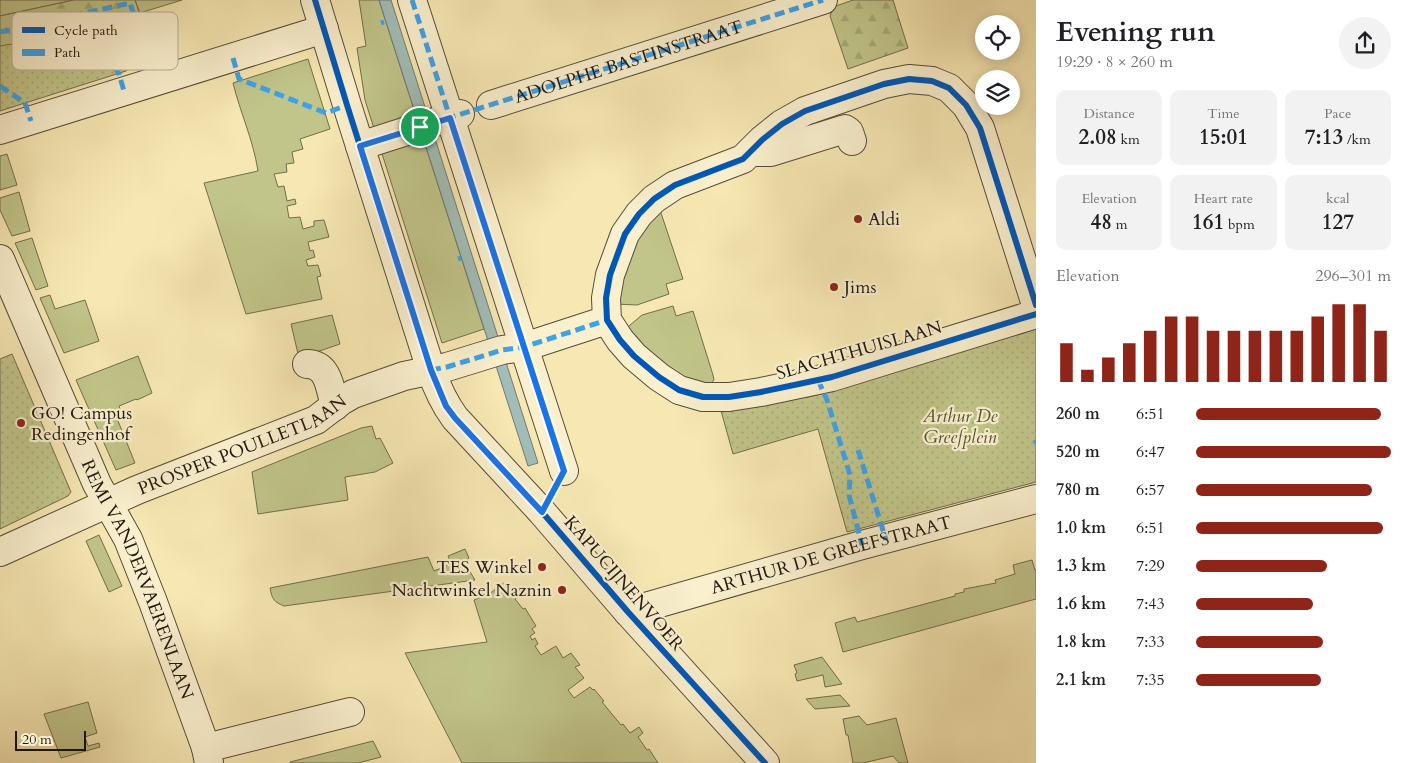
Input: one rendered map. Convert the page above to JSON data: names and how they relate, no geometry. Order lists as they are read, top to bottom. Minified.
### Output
{"streets":{"street":["ADOLPHE BASTINSTRAAT","SLACHTHUISLAAN","PROSPER POULLETLAAN","ARTHUR DE GREEFSTRAAT","REMI VANDERVAERENLAAN","KAPUCIJNENVOER"]},"crossings":[["PROSPER POULLETLAAN","REMI VANDERVAERENLAAN"],["PROSPER POULLETLAAN","KAPUCIJNENVOER"],["ARTHUR DE GREEFSTRAAT","KAPUCIJNENVOER"]],"parks":["Arthur De Greefplein"],"places":["Aldi","Jims","GO! Campus Redingenhof","TES Winkel","Nachtwinkel Naznin"],"legend":["Cycle path","Path"],"scale_bar":"20 m","page":{"heading":["Evening run","19:29 · 8 × 260 m"],"stats":[["Distance","2.08 km"],["Time","15:01"],["Pace","7:13 /km"],["Elevation","48 m"],["Heart rate","161 bpm"],["kcal","127"]],"chart":["Elevation","296–301 m"],"list":[{"name":"260 m","note":"6:51"},{"name":"520 m","note":"6:47"},{"name":"780 m","note":"6:57"},{"name":"1.0 km","note":"6:51"},{"name":"1.3 km","note":"7:29"},{"name":"1.6 km","note":"7:43"},{"name":"1.8 km","note":"7:33"},{"name":"2.1 km","note":"7:35"}],"scale":"20 m"}}
